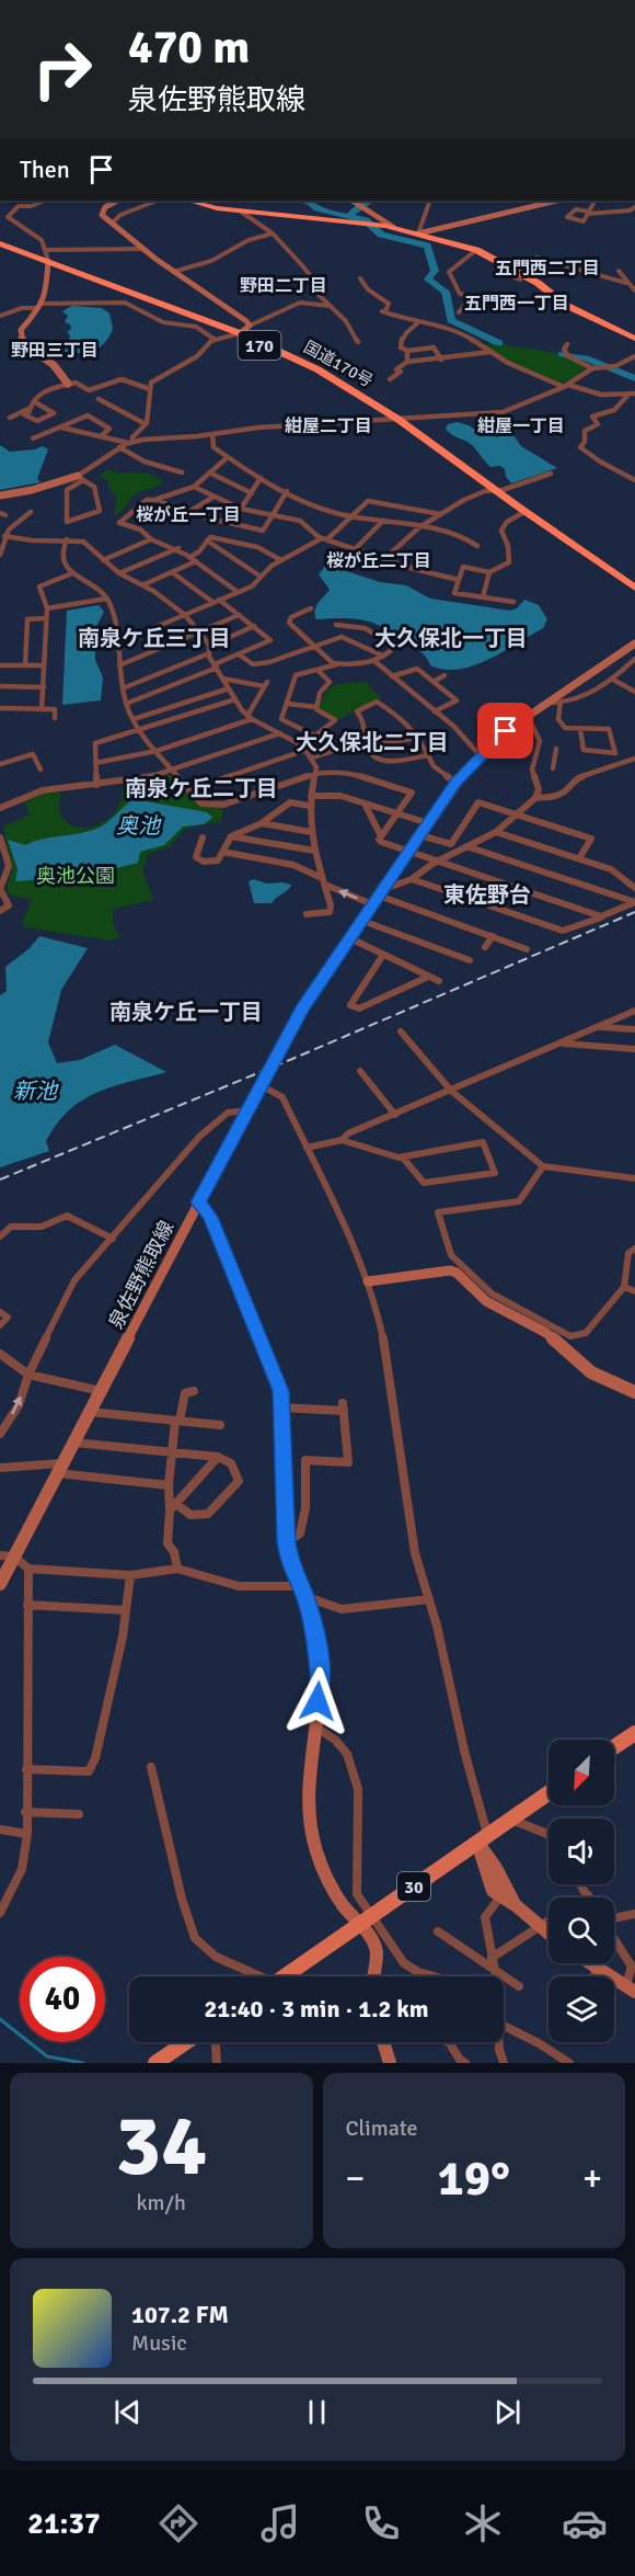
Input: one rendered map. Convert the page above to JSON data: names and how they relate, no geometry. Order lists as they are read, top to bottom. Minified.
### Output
{"streets":{"highway":["170","国道170号"],"main road":["30"],"street":["泉佐野熊取線"]},"districts":["五門西二丁目","野田二丁目","五門西一丁目","野田三丁目","紺屋二丁目","紺屋一丁目","桜が丘一丁目","桜が丘二丁目","南泉ケ丘三丁目","大久保北一丁目","大久保北二丁目","南泉ケ丘二丁目","東佐野台","南泉ケ丘一丁目"],"water":["奥池","新池"],"parks":["奥池公園"],"north":"bottom left","page":{"turn":["470 m","泉佐野熊取線"],"then":"Then","limit":"40","trip":"21:40 · 3 min · 1.2 km","tile":[["34","km/h"],"Climate"],"heat":["−","19°","+"],"song":["107.2 FM","Music"],"tabs":"21:37"}}
